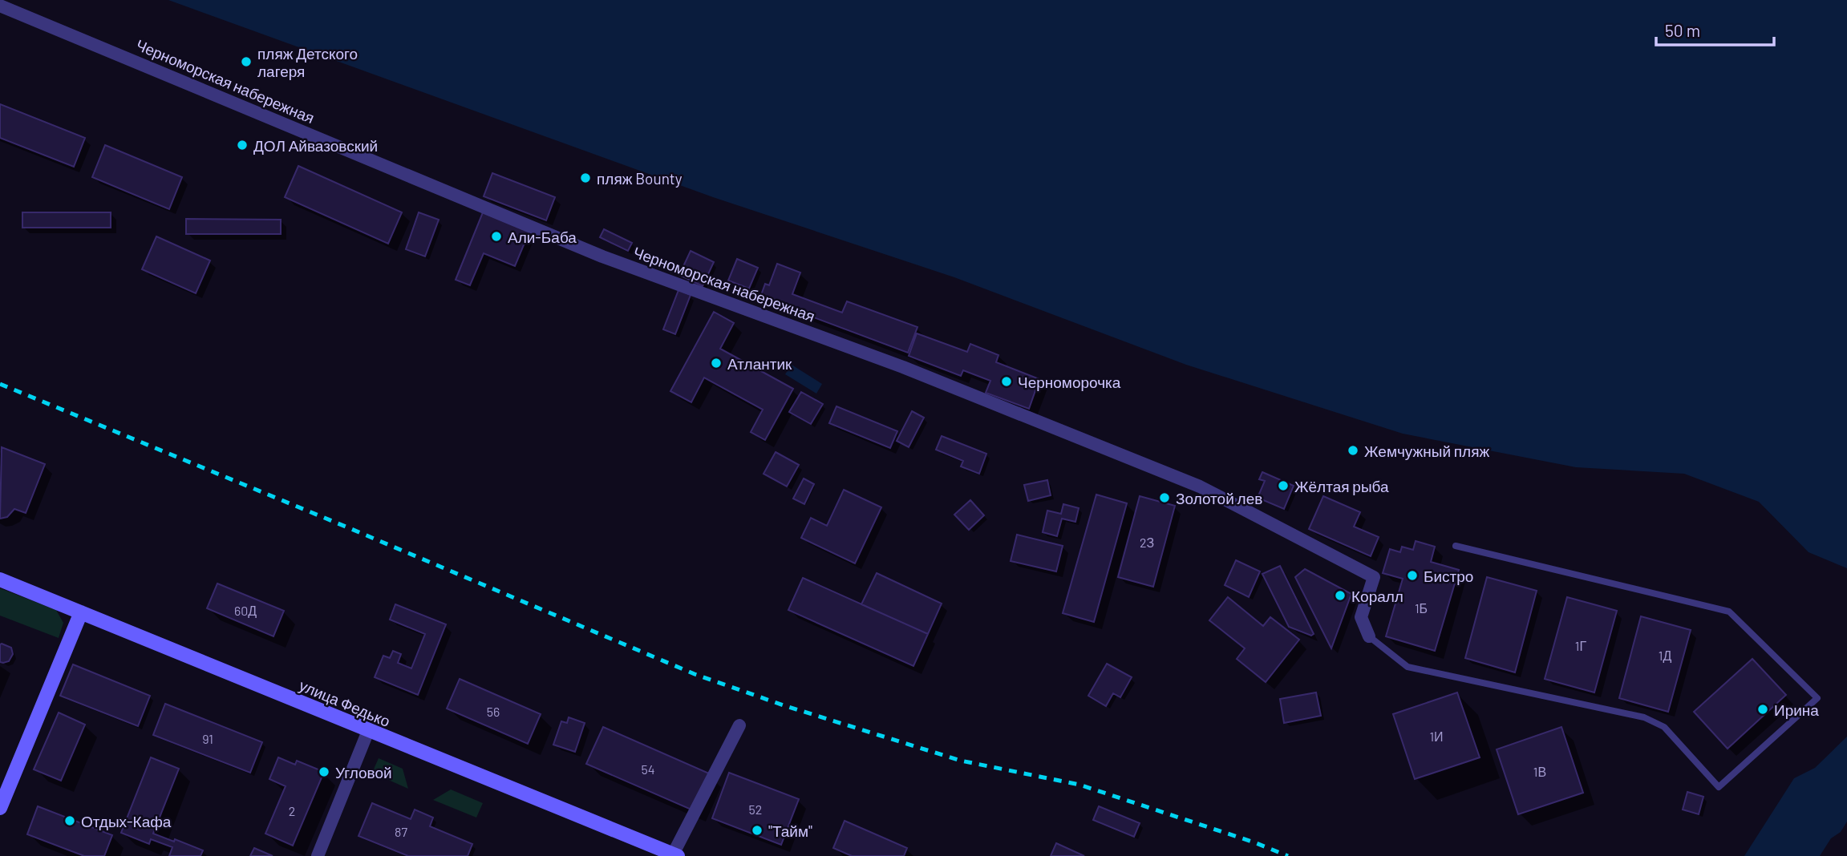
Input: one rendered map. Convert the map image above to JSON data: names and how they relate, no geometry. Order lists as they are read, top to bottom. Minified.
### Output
{"streets":{"main road":["улица Федько"],"street":["Черноморская набережная"]},"places":["пляж Детского лагеря","ДОЛ Айвазовский","пляж Bounty","Али-Баба","Атлантик","Черноморочка","Жемчужный пляж","Жёлтая рыба","Золотой лев","Бистро","Коралл","Ирина","Угловой","Отдых-Кафа","\"Тайм\""],"house_numbers":["2З","1Б","60Д","1Г","1Д","56","1И","91","54","1В","52","2","87"],"scale_bar":"50 m"}
